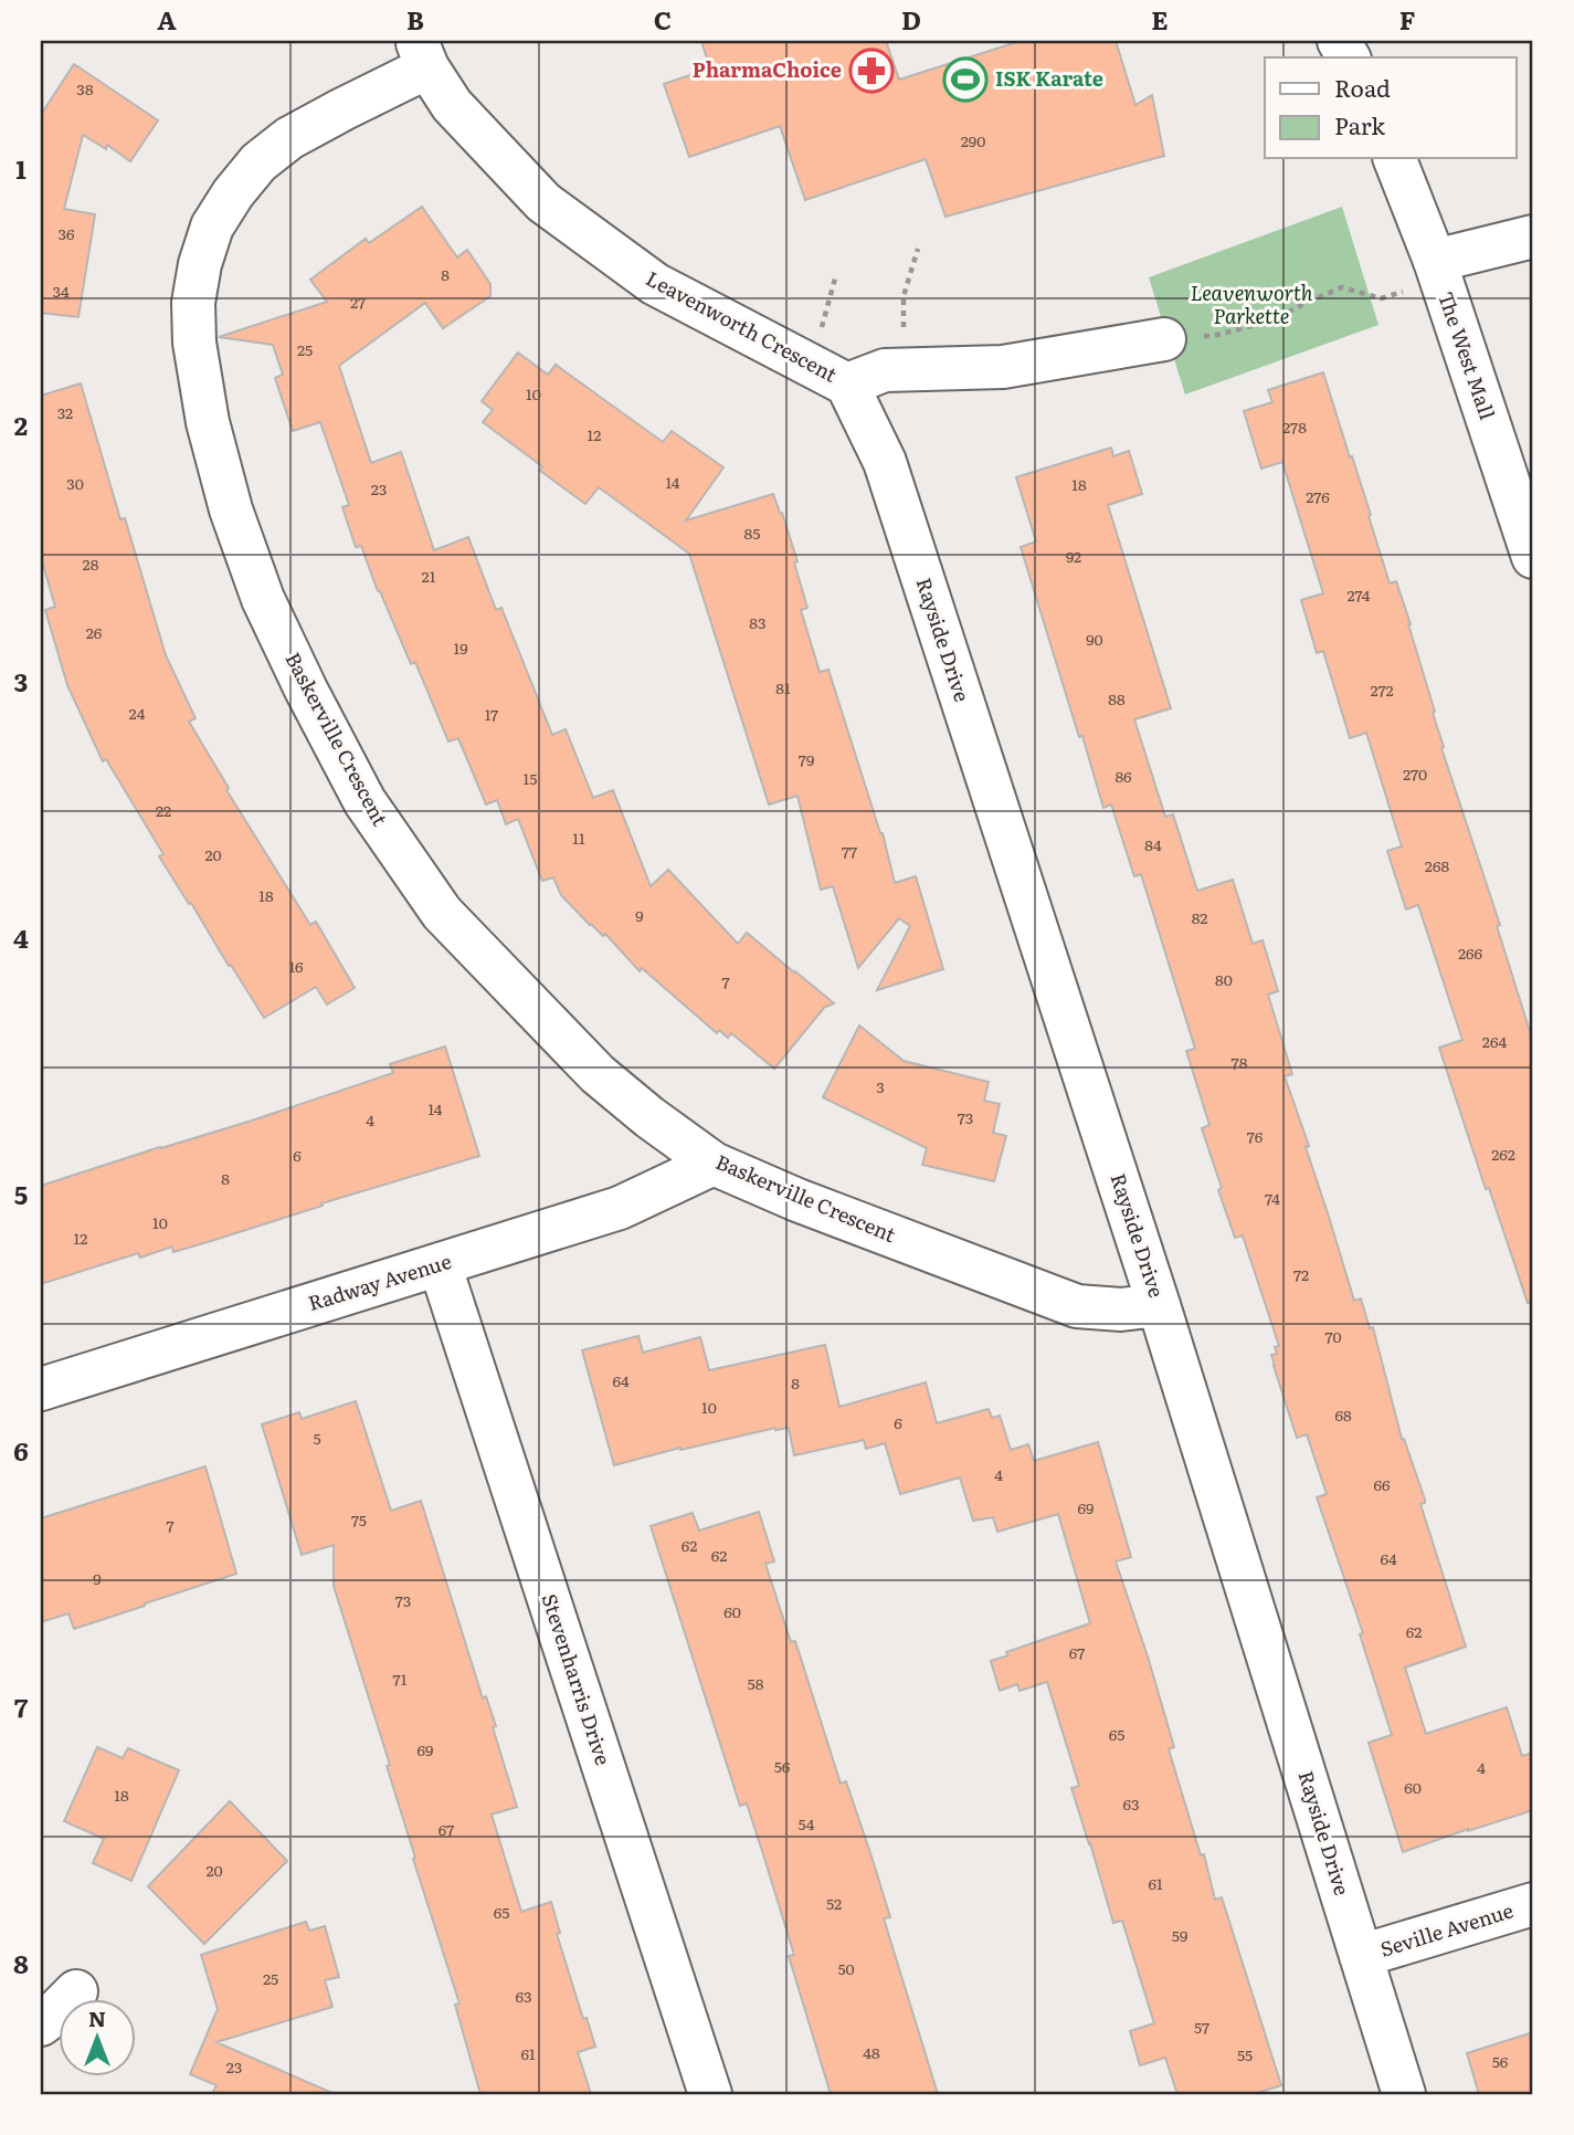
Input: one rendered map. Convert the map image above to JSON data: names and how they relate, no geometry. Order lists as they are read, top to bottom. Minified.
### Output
{"streets":{"street":["Leavenworth Crescent","The West Mall","Rayside Drive","Baskerville Crescent","Radway Avenue","Stevenharris Drive","Seville Avenue"]},"crossings":[["Leavenworth Crescent","Rayside Drive"],["Leavenworth Crescent","Baskerville Crescent"],["Rayside Drive","Baskerville Crescent"],["Rayside Drive","Seville Avenue"],["Baskerville Crescent","Radway Avenue"],["Radway Avenue","Stevenharris Drive"]],"parks":["Leavenworth Parkette"],"places":{"pharmacy":["PharmaChoice"],"sports":["ISK Karate"]},"house_numbers":["38","290","36","8","34","27","25","10","32","278","12","14","30","18","23","276","85","92","28","21","274","83","26","90","19","81","272","88","24","17","79","270","86","15","22","11","84","77","20","268","18","9","82","266","16","80","7","264","78","3","14","73","4","76","262","6","8","74","10","12","72","70","64","8","10","68","6","5","4","66","69","75","7","62","62","64","9","73","60","62","67","71","58","65","69","56","4","60","18","63","54","67","20","61","52","65","59","50","25","63","57","48","61","55","56","23"],"legend":["Road","Park"],"north":"top","grid":{"columns":["A","B","C","D","E","F"],"rows":["1","2","3","4","5","6","7","8"]}}
